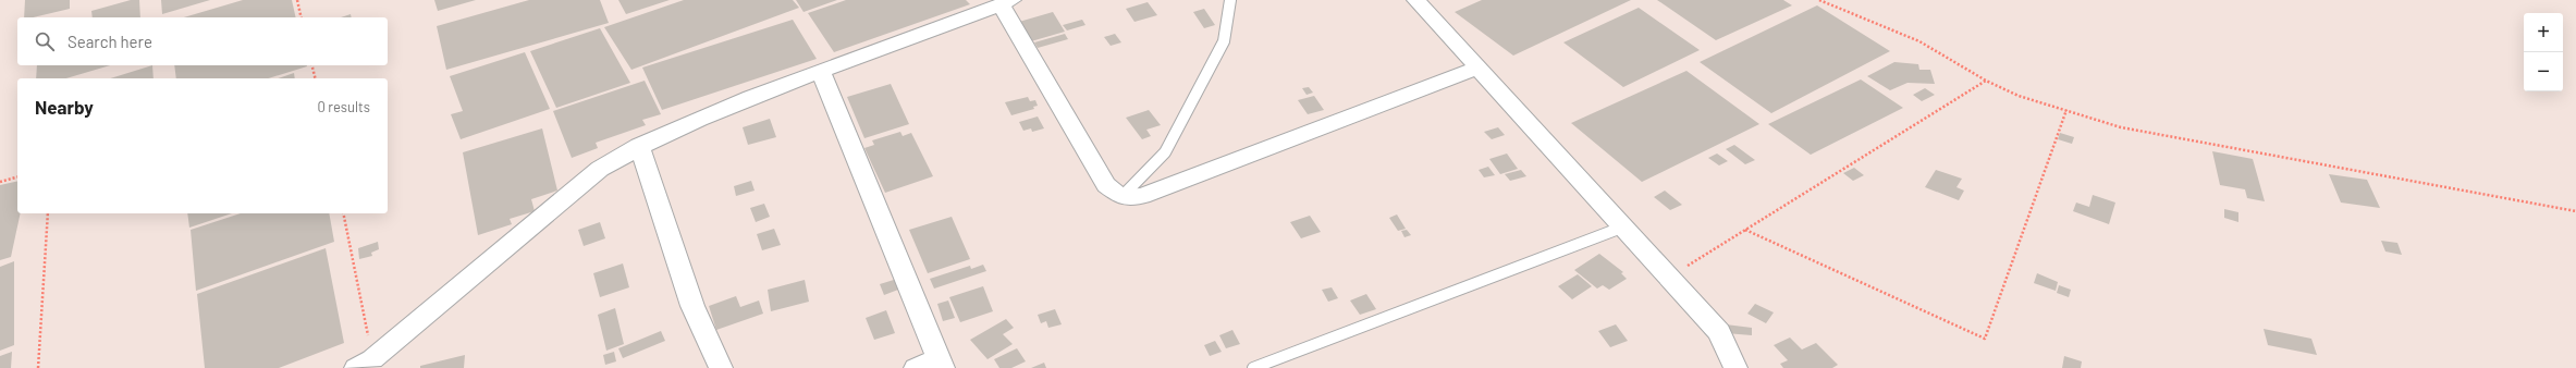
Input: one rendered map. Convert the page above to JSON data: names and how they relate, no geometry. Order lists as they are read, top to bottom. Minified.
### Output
{"page":{"map_buttons":["+","−"],"search":"Search here","heading":["Nearby","0 results"]}}
